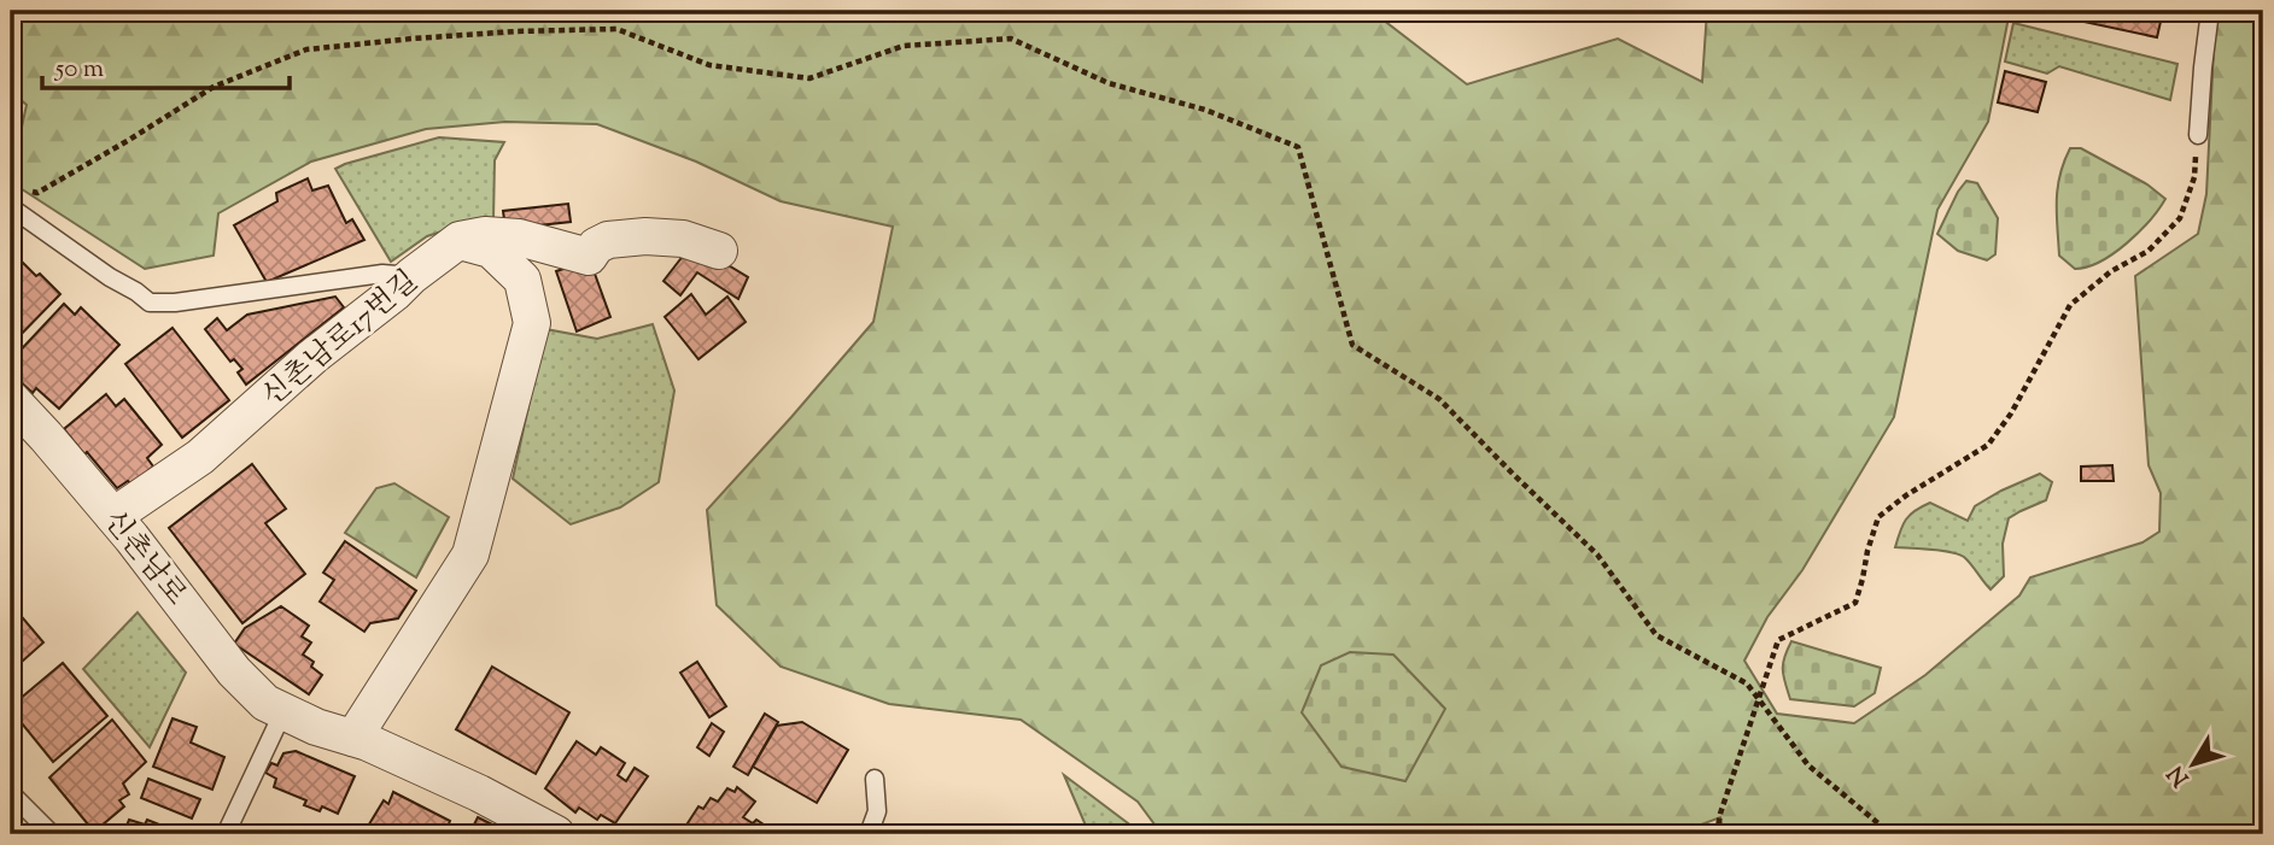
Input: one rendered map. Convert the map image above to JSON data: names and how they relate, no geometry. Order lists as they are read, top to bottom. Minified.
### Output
{"streets":{"street":["신촌남로17번길","신촌남로"]},"crossings":[["신촌남로17번길","신촌남로"]],"scale_bar":"50 m","north":"bottom left"}
